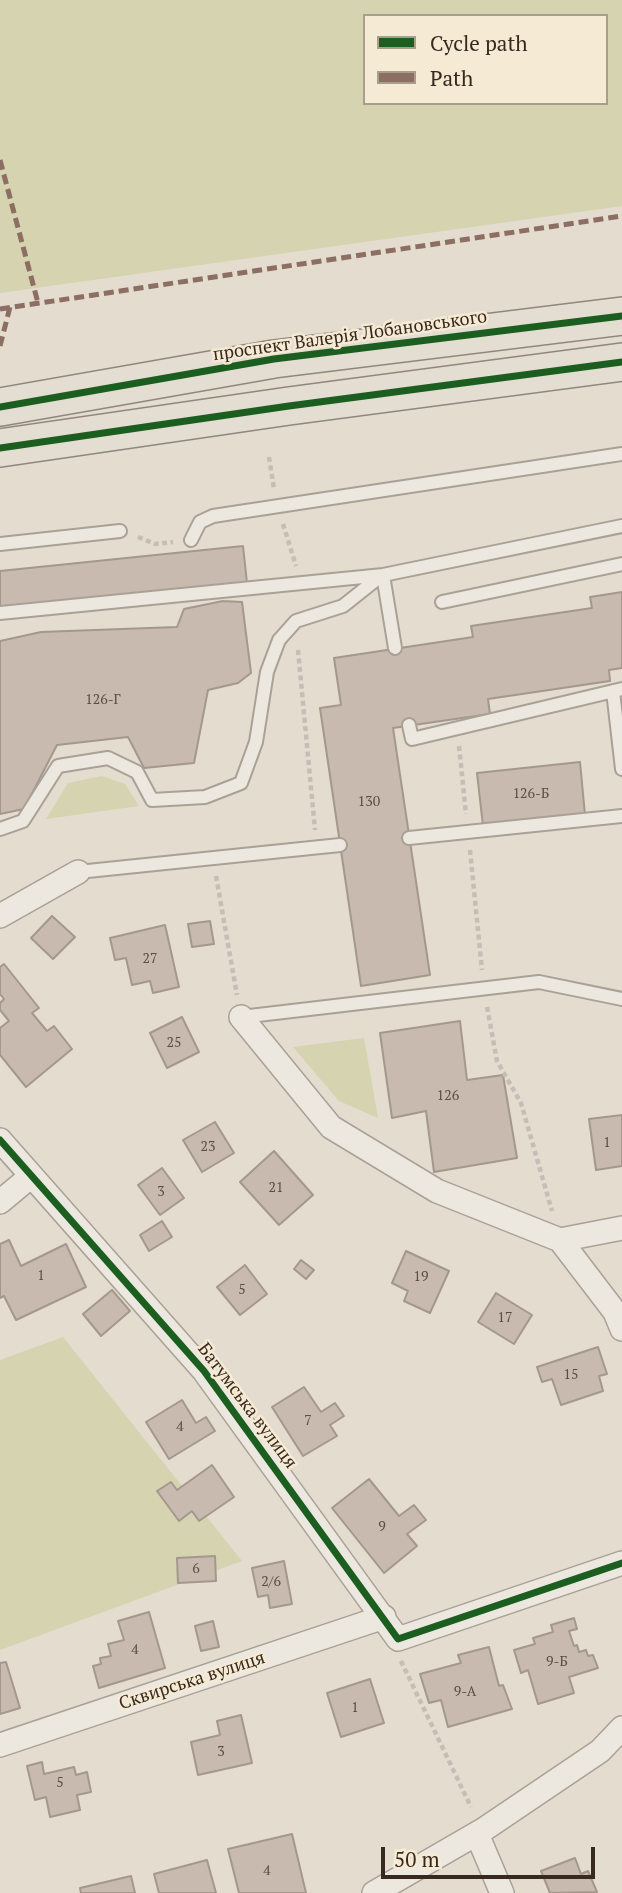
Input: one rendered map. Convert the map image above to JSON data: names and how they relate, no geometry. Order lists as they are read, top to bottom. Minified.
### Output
{"streets":{"main road":["проспект Валерія Лобановського"],"street":["Батумська вулиця","Сквирська вулиця"]},"crossings":[["Батумська вулиця","Сквирська вулиця"]],"house_numbers":["126-Г","126-Б","130","27","25","126","1","23","21","3","1","19","5","17","15","7","4","9","6","2/6","4","9-Б","9-А","1","3","5","4"],"legend":["Cycle path","Path"],"scale_bar":"50 m"}
